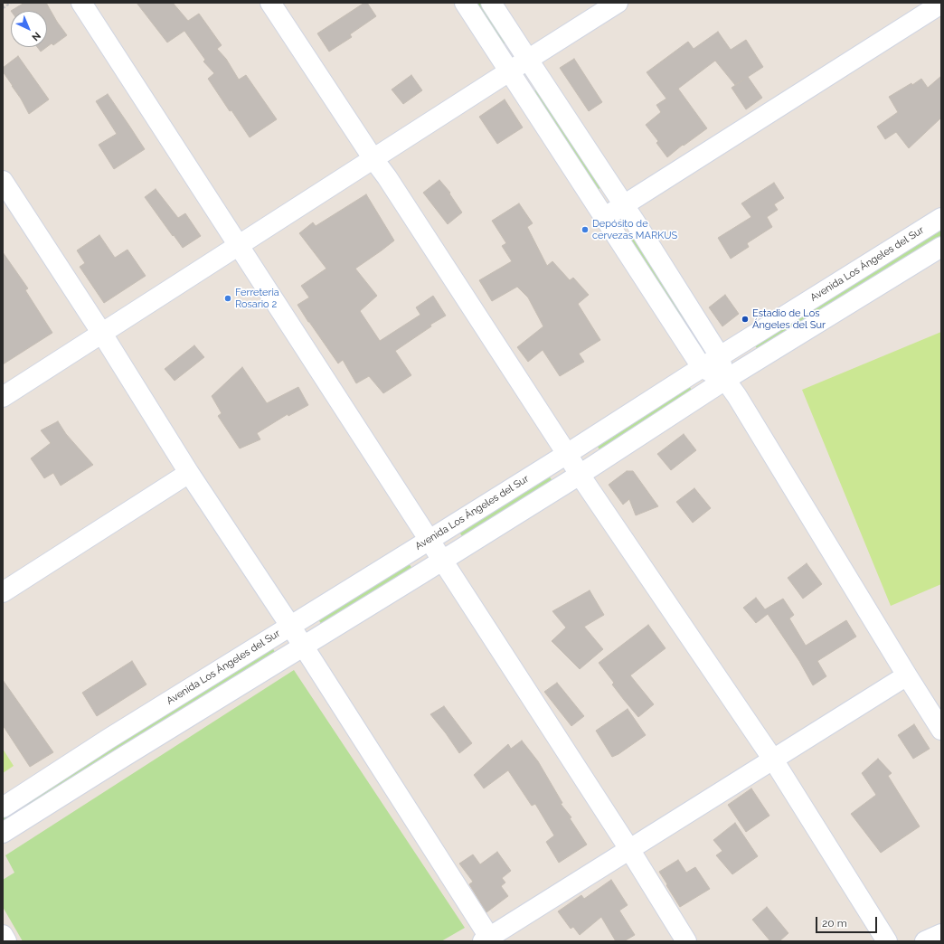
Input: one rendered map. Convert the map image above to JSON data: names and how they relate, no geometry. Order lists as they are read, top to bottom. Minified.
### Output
{"streets":{"street":["Avenida Los Ángeles del Sur"]},"places":["Depósito de cervezas MARKUS","Ferreteria Rosario 2","Estadio de Los Ángeles del Sur"],"scale_bar":"20 m","north":"bottom right"}
